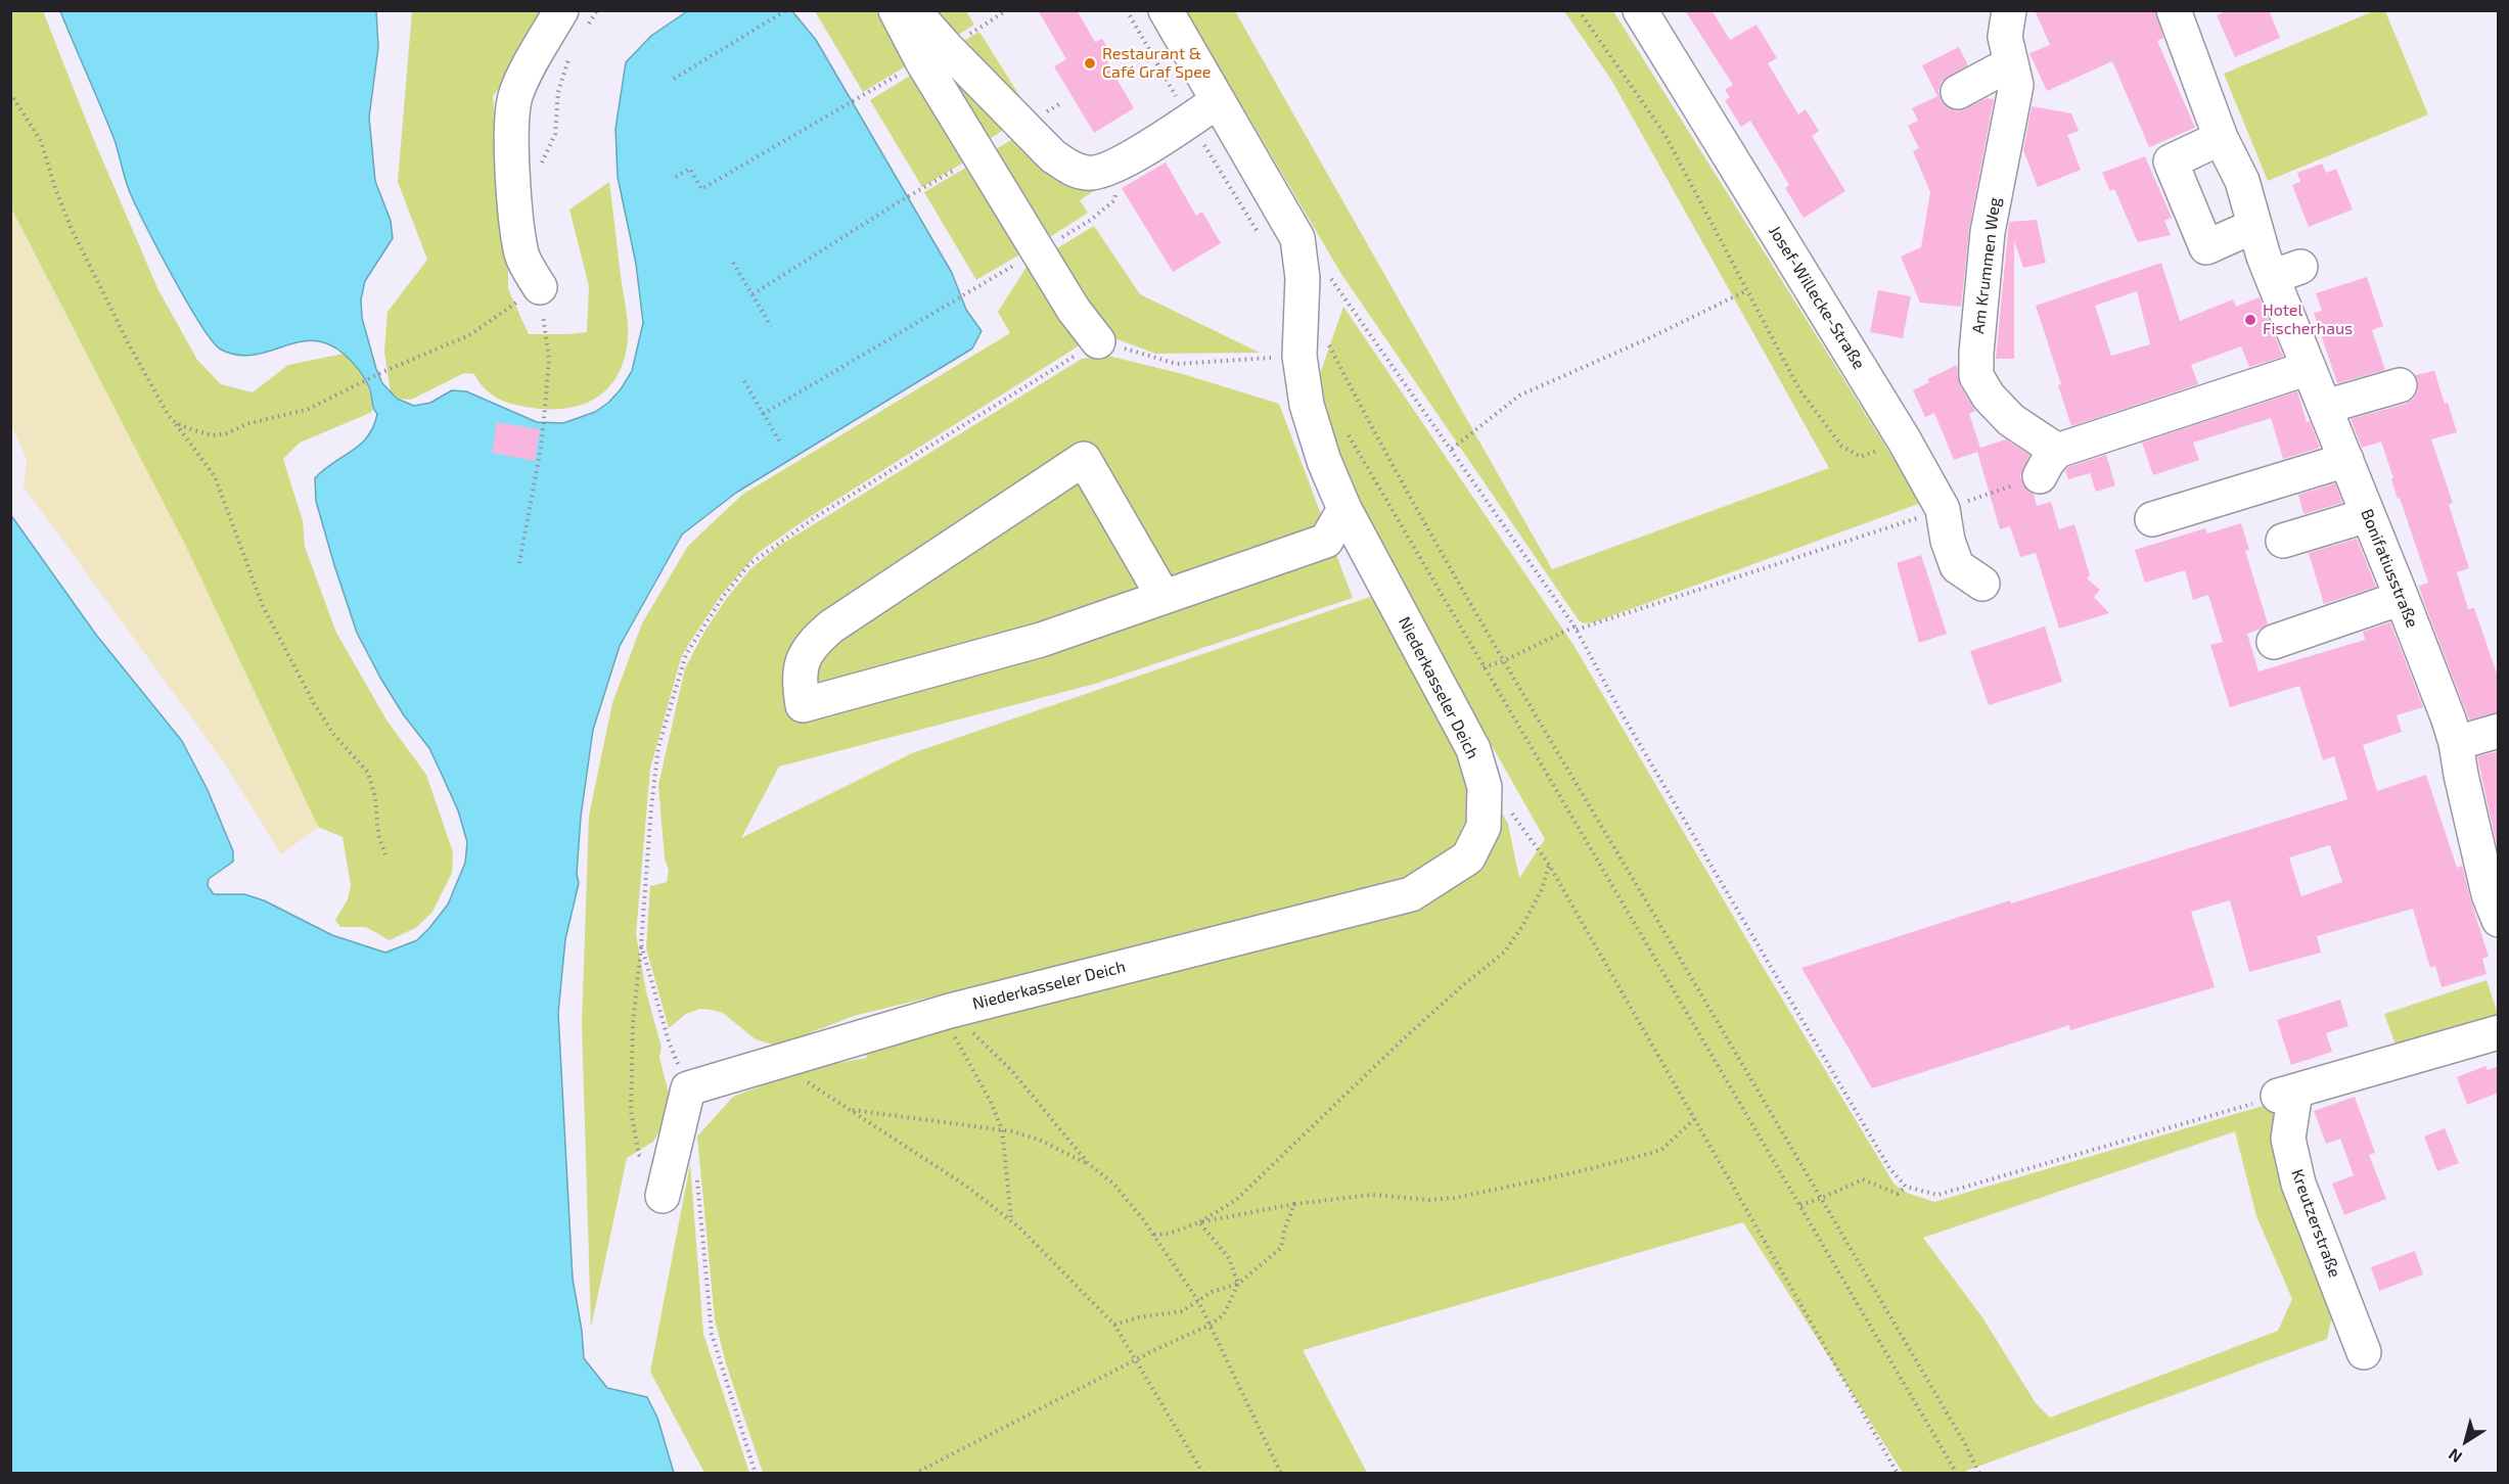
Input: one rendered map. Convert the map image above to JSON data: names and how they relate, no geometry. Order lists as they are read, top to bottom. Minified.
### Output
{"streets":{"street":["Am Krummen Weg","Josef-Willecke-Straße","Bonifatiusstraße","Niederkasseler Deich","Kreutzerstraße"]},"places":["Restaurant & Café Graf Spee","Hotel Fischerhaus"],"north":"bottom left"}
